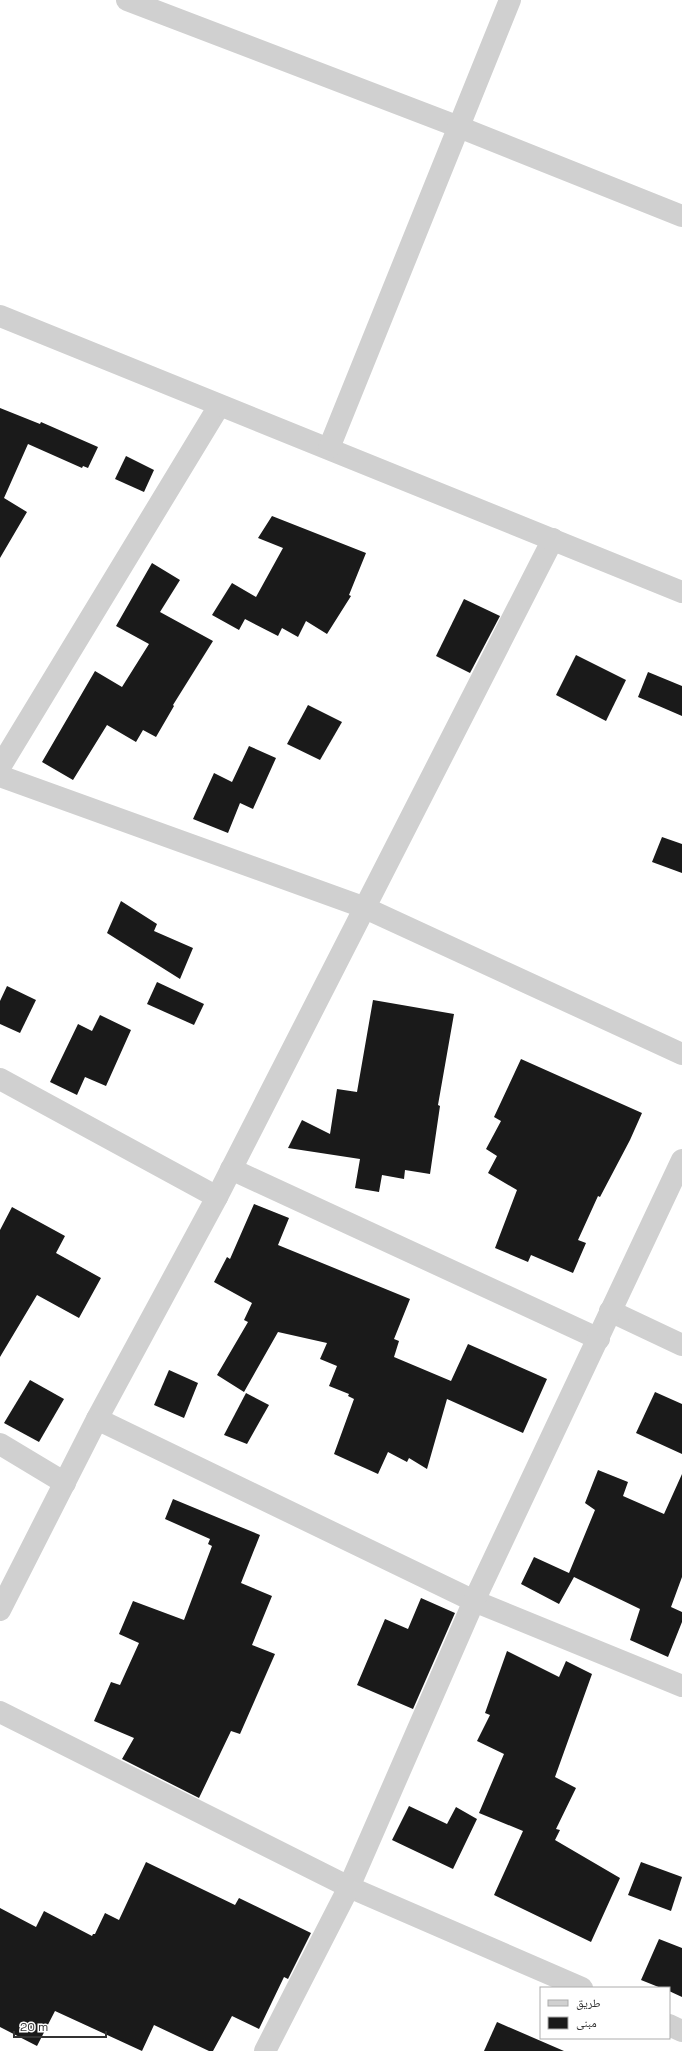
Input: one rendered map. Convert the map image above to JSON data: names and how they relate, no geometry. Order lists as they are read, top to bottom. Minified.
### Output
{"legend":["طريق","مبنى"],"scale_bar":"20 m"}
